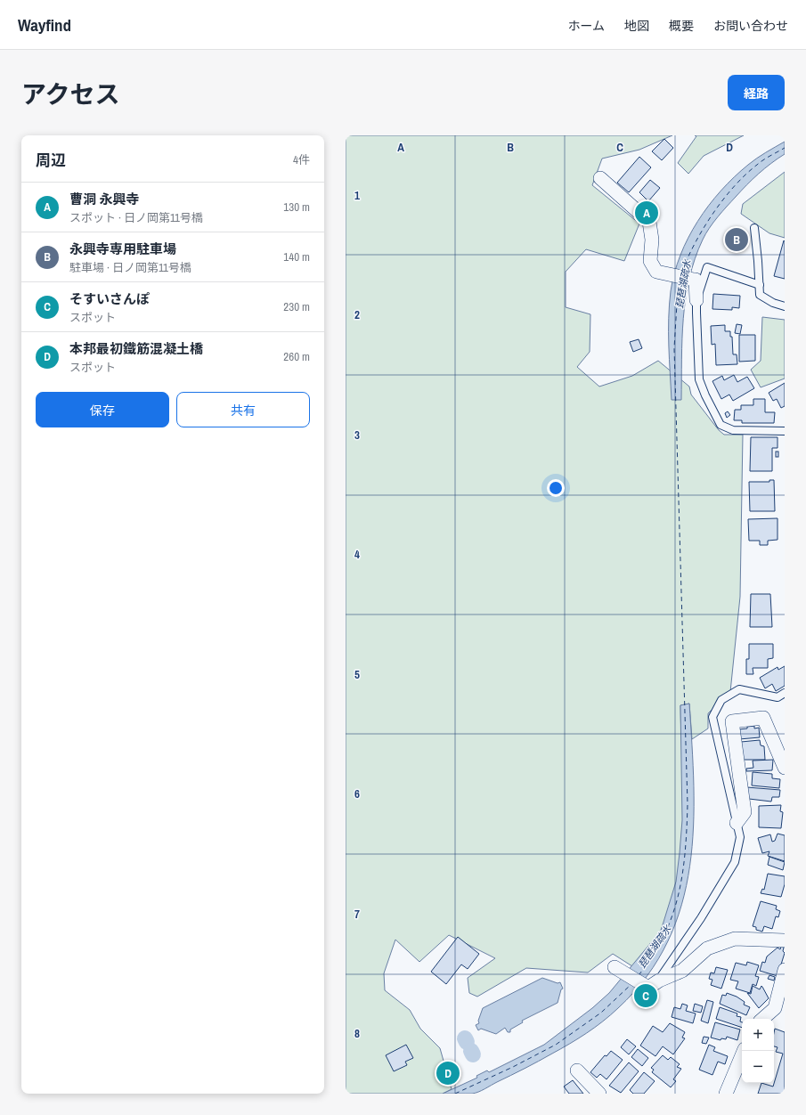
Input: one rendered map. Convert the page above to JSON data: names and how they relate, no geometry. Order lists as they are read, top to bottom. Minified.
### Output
{"water":["琵琶湖疏水"],"page":{"header":"Wayfind","nav":["ホーム","地図","概要","お問い合わせ"],"title":"アクセス","buttons":["経路",["保存","共有"]],"heading":["周辺","4件"],"list":[{"mark":"A","name":"曹洞 永興寺","note":"スポット · 日ノ岡第11号橋","value":"130 m"},{"mark":"B","name":"永興寺専用駐車場","note":"駐車場 · 日ノ岡第11号橋","value":"140 m"},{"mark":"C","name":"そすいさんぽ","note":"スポット","value":"230 m"},{"mark":"D","name":"本邦最初鐵筋混凝土橋","note":"スポット","value":"260 m"}],"pins":["A","B","C","D"],"map_buttons":["+","−"]},"grid":{"columns":["A","B","C","D"],"rows":["1","2","3","4","5","6","7","8"]}}
